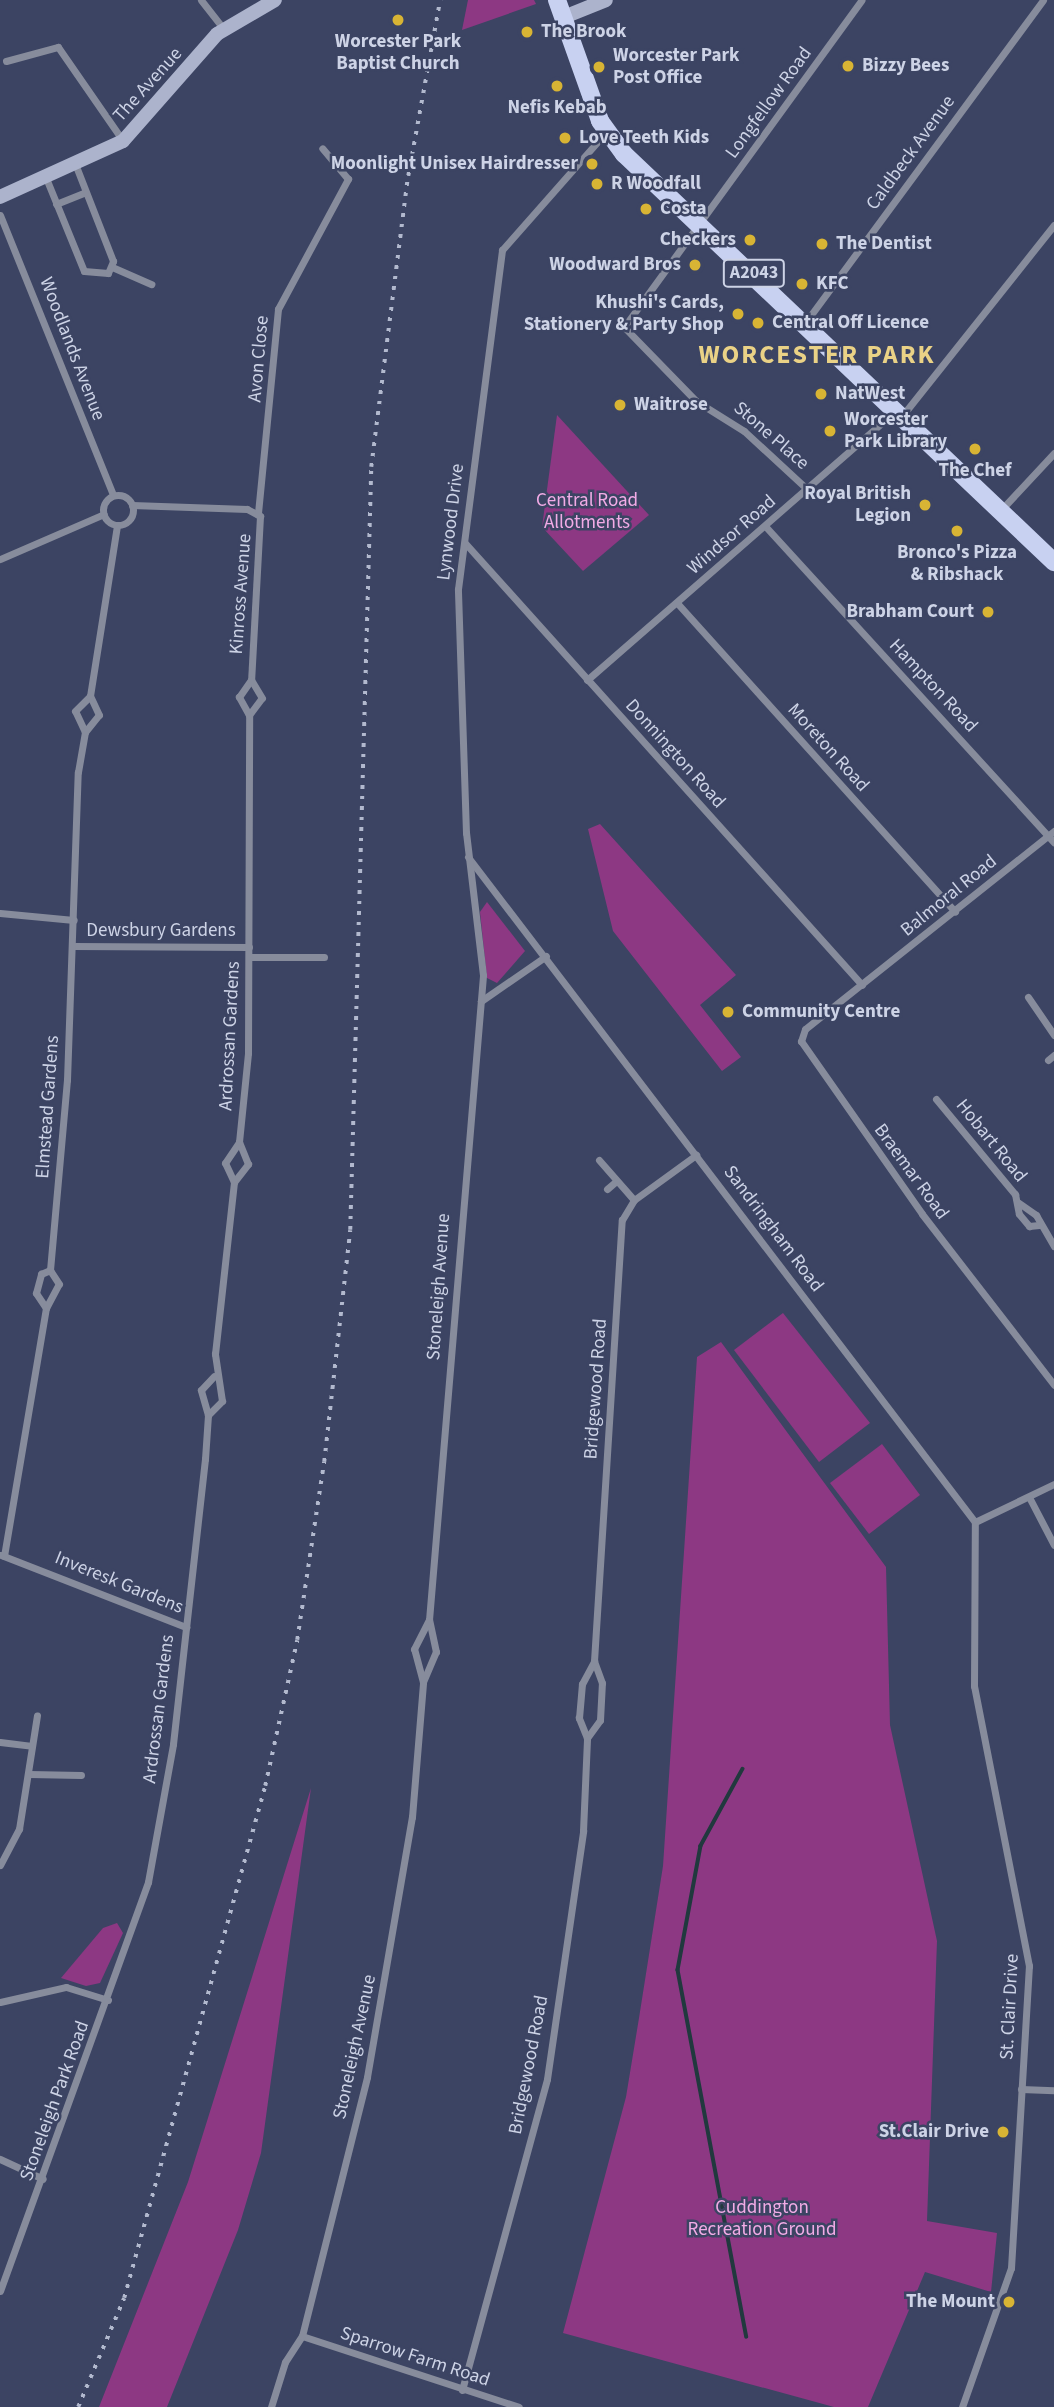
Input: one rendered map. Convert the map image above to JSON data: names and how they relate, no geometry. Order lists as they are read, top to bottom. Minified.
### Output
{"streets":{"main road":["A2043"],"street":["The Avenue","Longfellow Road","Caldbeck Avenue","Woodlands Avenue","Avon Close","Stone Place","Lynwood Drive","Windsor Road","Kinross Avenue","Hampton Road","Moreton Road","Donnington Road","Balmoral Road","Dewsbury Gardens","Ardrossan Gardens","Elmstead Gardens","Hobart Road","Braemar Road","Sandringham Road","Stoneleigh Avenue","Bridgewood Road","Inveresk Gardens","St. Clair Drive","Stoneleigh Park Road","Sparrow Farm Road"]},"crossings":[["Longfellow Road","A2043"],["Longfellow Road","Stone Place"],["Caldbeck Avenue","A2043"],["A2043","Stone Place"],["A2043","Lynwood Drive"],["A2043","Windsor Road"],["Avon Close","Kinross Avenue"],["Stone Place","Windsor Road"],["Lynwood Drive","Donnington Road"],["Lynwood Drive","Sandringham Road"],["Lynwood Drive","Stoneleigh Avenue"],["Windsor Road","Hampton Road"],["Windsor Road","Moreton Road"],["Windsor Road","Donnington Road"],["Kinross Avenue","Ardrossan Gardens"],["Hampton Road","Balmoral Road"],["Moreton Road","Balmoral Road"],["Donnington Road","Balmoral Road"],["Donnington Road","Braemar Road"],["Balmoral Road","Braemar Road"],["Dewsbury Gardens","Ardrossan Gardens"],["Dewsbury Gardens","Elmstead Gardens"],["Ardrossan Gardens","Inveresk Gardens"],["Ardrossan Gardens","Stoneleigh Park Road"],["Elmstead Gardens","Inveresk Gardens"],["Sandringham Road","St. Clair Drive"],["Stoneleigh Avenue","Sparrow Farm Road"],["Bridgewood Road","Sparrow Farm Road"]],"districts":["WORCESTER PARK"],"parks":["Central Road Allotments","Cuddington Recreation Ground"],"places":["Worcester Park Baptist Church","The Brook","Bizzy Bees","Worcester Park Post Office","Nefis Kebab","Love Teeth Kids","Moonlight Unisex Hairdresser","R Woodfall","Costa","Checkers","The Dentist","Woodward Bros","KFC","Khushi's Cards, Stationery & Party Shop","Central Off Licence","NatWest","Waitrose","Worcester Park Library","The Chef","Royal British Legion","Bronco's Pizza & Ribshack","Brabham Court","Community Centre","St.Clair Drive","The Mount"]}
